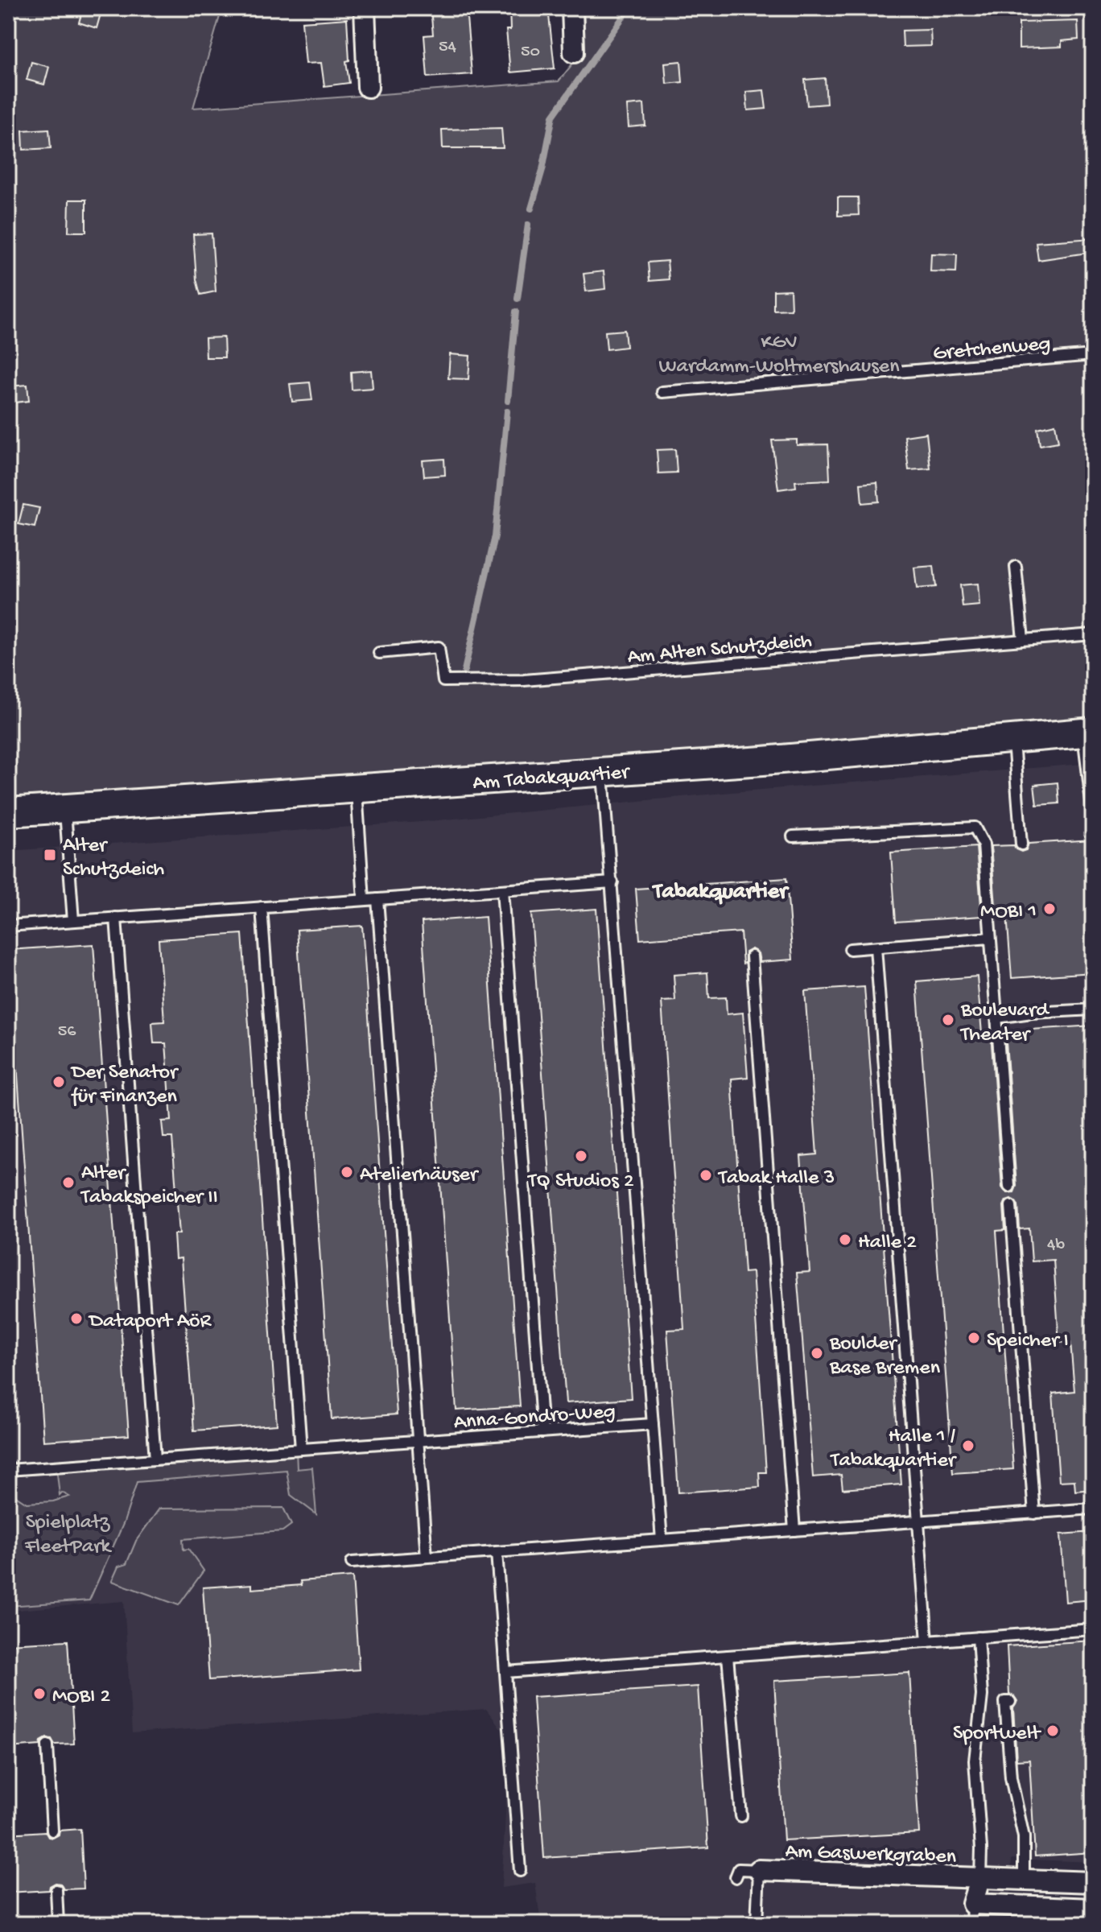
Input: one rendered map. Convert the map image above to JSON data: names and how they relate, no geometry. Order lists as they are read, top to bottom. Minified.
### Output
{"streets":{"street":["Am Tabakquartier","Am Gaswerkgraben"],"lane":["Gretchenweg","Am Alten Schutzdeich","Anna-Gondro-Weg"]},"districts":["Tabakquartier"],"parks":["KGV Wardamm-Woltmershausen","Spielplatz FleetPark"],"places":{"transit":["Alter Schutzdeich"],"other":["MOBI 1","Boulevard Theater","Der Senator für Finanzen","TQ Studios 2","Atelierhäuser","Tabak Halle 3","Alter Tabakspeicher II","Halle 2","Dataport AöR","Speicher I","Boulder Base Bremen","Halle 1 / Tabakquartier","MOBI 2","Sportwelt"]},"house_numbers":["54","50","56","4b"]}
